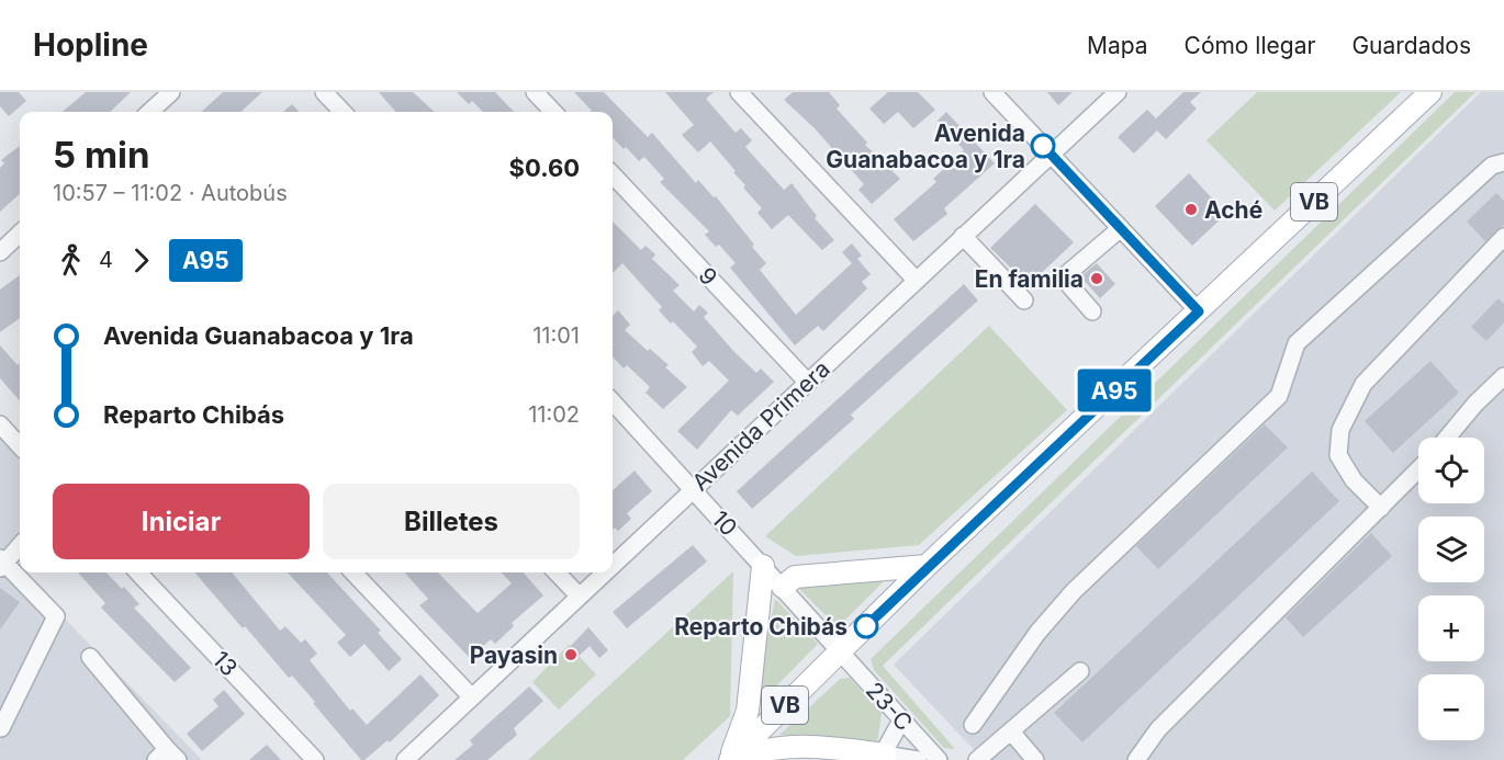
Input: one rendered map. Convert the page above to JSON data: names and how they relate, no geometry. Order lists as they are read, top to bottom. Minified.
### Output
{"streets":{"main road":["VB"],"street":["9","Avenida Primera","10","13","23-C"]},"crossings":[["VB","10"],["VB","23-C"],["9","Avenida Primera"],["Avenida Primera","10"],["10","23-C"]],"places":["Avenida Guanabacoa y 1ra","Aché","En familia","Reparto Chibás","Payasin"],"lines":["bus line A95"],"page":{"header":"Hopline","nav":["Mapa","Cómo llegar","Guardados"],"on_map":"A95","heading":["5 min","10:57 – 11:02 · Autobús","$0.60"],"legs":["4","A95"],"list":[{"name":"Avenida Guanabacoa y 1ra","value":"11:01"},{"name":"Reparto Chibás","value":"11:02"}],"map_buttons":["+","−"],"buttons":["Iniciar","Billetes"]}}
